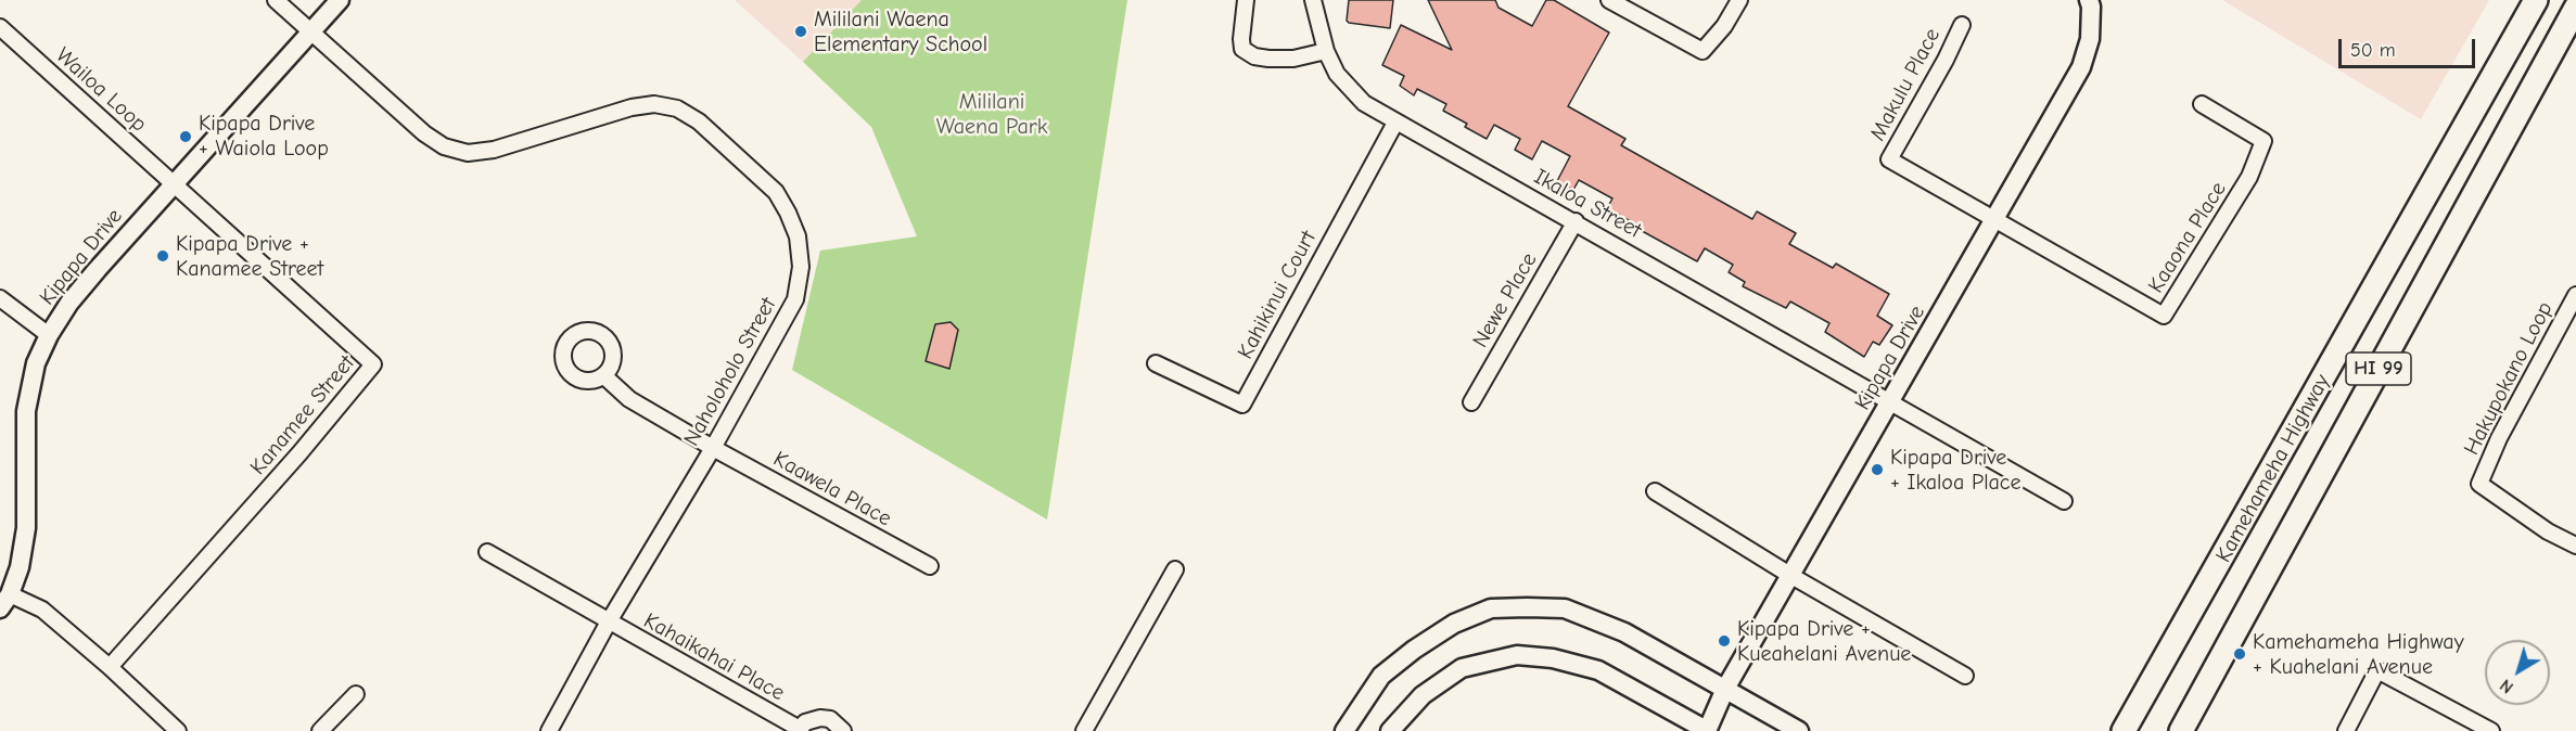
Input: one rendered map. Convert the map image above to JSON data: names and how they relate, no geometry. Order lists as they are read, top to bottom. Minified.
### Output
{"streets":{"main road":["HI 99","Kamehameha Highway"],"street":["Makulu Place","Wailoa Loop","Ikaloa Street","Kaaona Place","Kipapa Drive","Kahikinui Court","Newe Place","Naholoholo Street","Hakupokano Loop","Kanamee Street","Kaawela Place","Kahaikahai Place"]},"crossings":[["Makulu Place","Kaaona Place"],["Makulu Place","Kipapa Drive"],["Wailoa Loop","Kipapa Drive"],["Wailoa Loop","Kanamee Street"],["Ikaloa Street","Kipapa Drive"],["Ikaloa Street","Kahikinui Court"],["Ikaloa Street","Newe Place"],["Kaaona Place","Kipapa Drive"],["Kipapa Drive","Naholoholo Street"],["Kipapa Drive","Kanamee Street"],["Naholoholo Street","Kaawela Place"],["Naholoholo Street","Kahaikahai Place"]],"parks":["Mililani Waena Park"],"places":["Mililani Waena Elementary School","Kipapa Drive + Waiola Loop","Kipapa Drive + Kanamee Street","Kipapa Drive + Ikaloa Place","Kipapa Drive + Kueahelani Avenue","Kamehameha Highway + Kuahelani Avenue"],"scale_bar":"50 m","north":"bottom left"}
